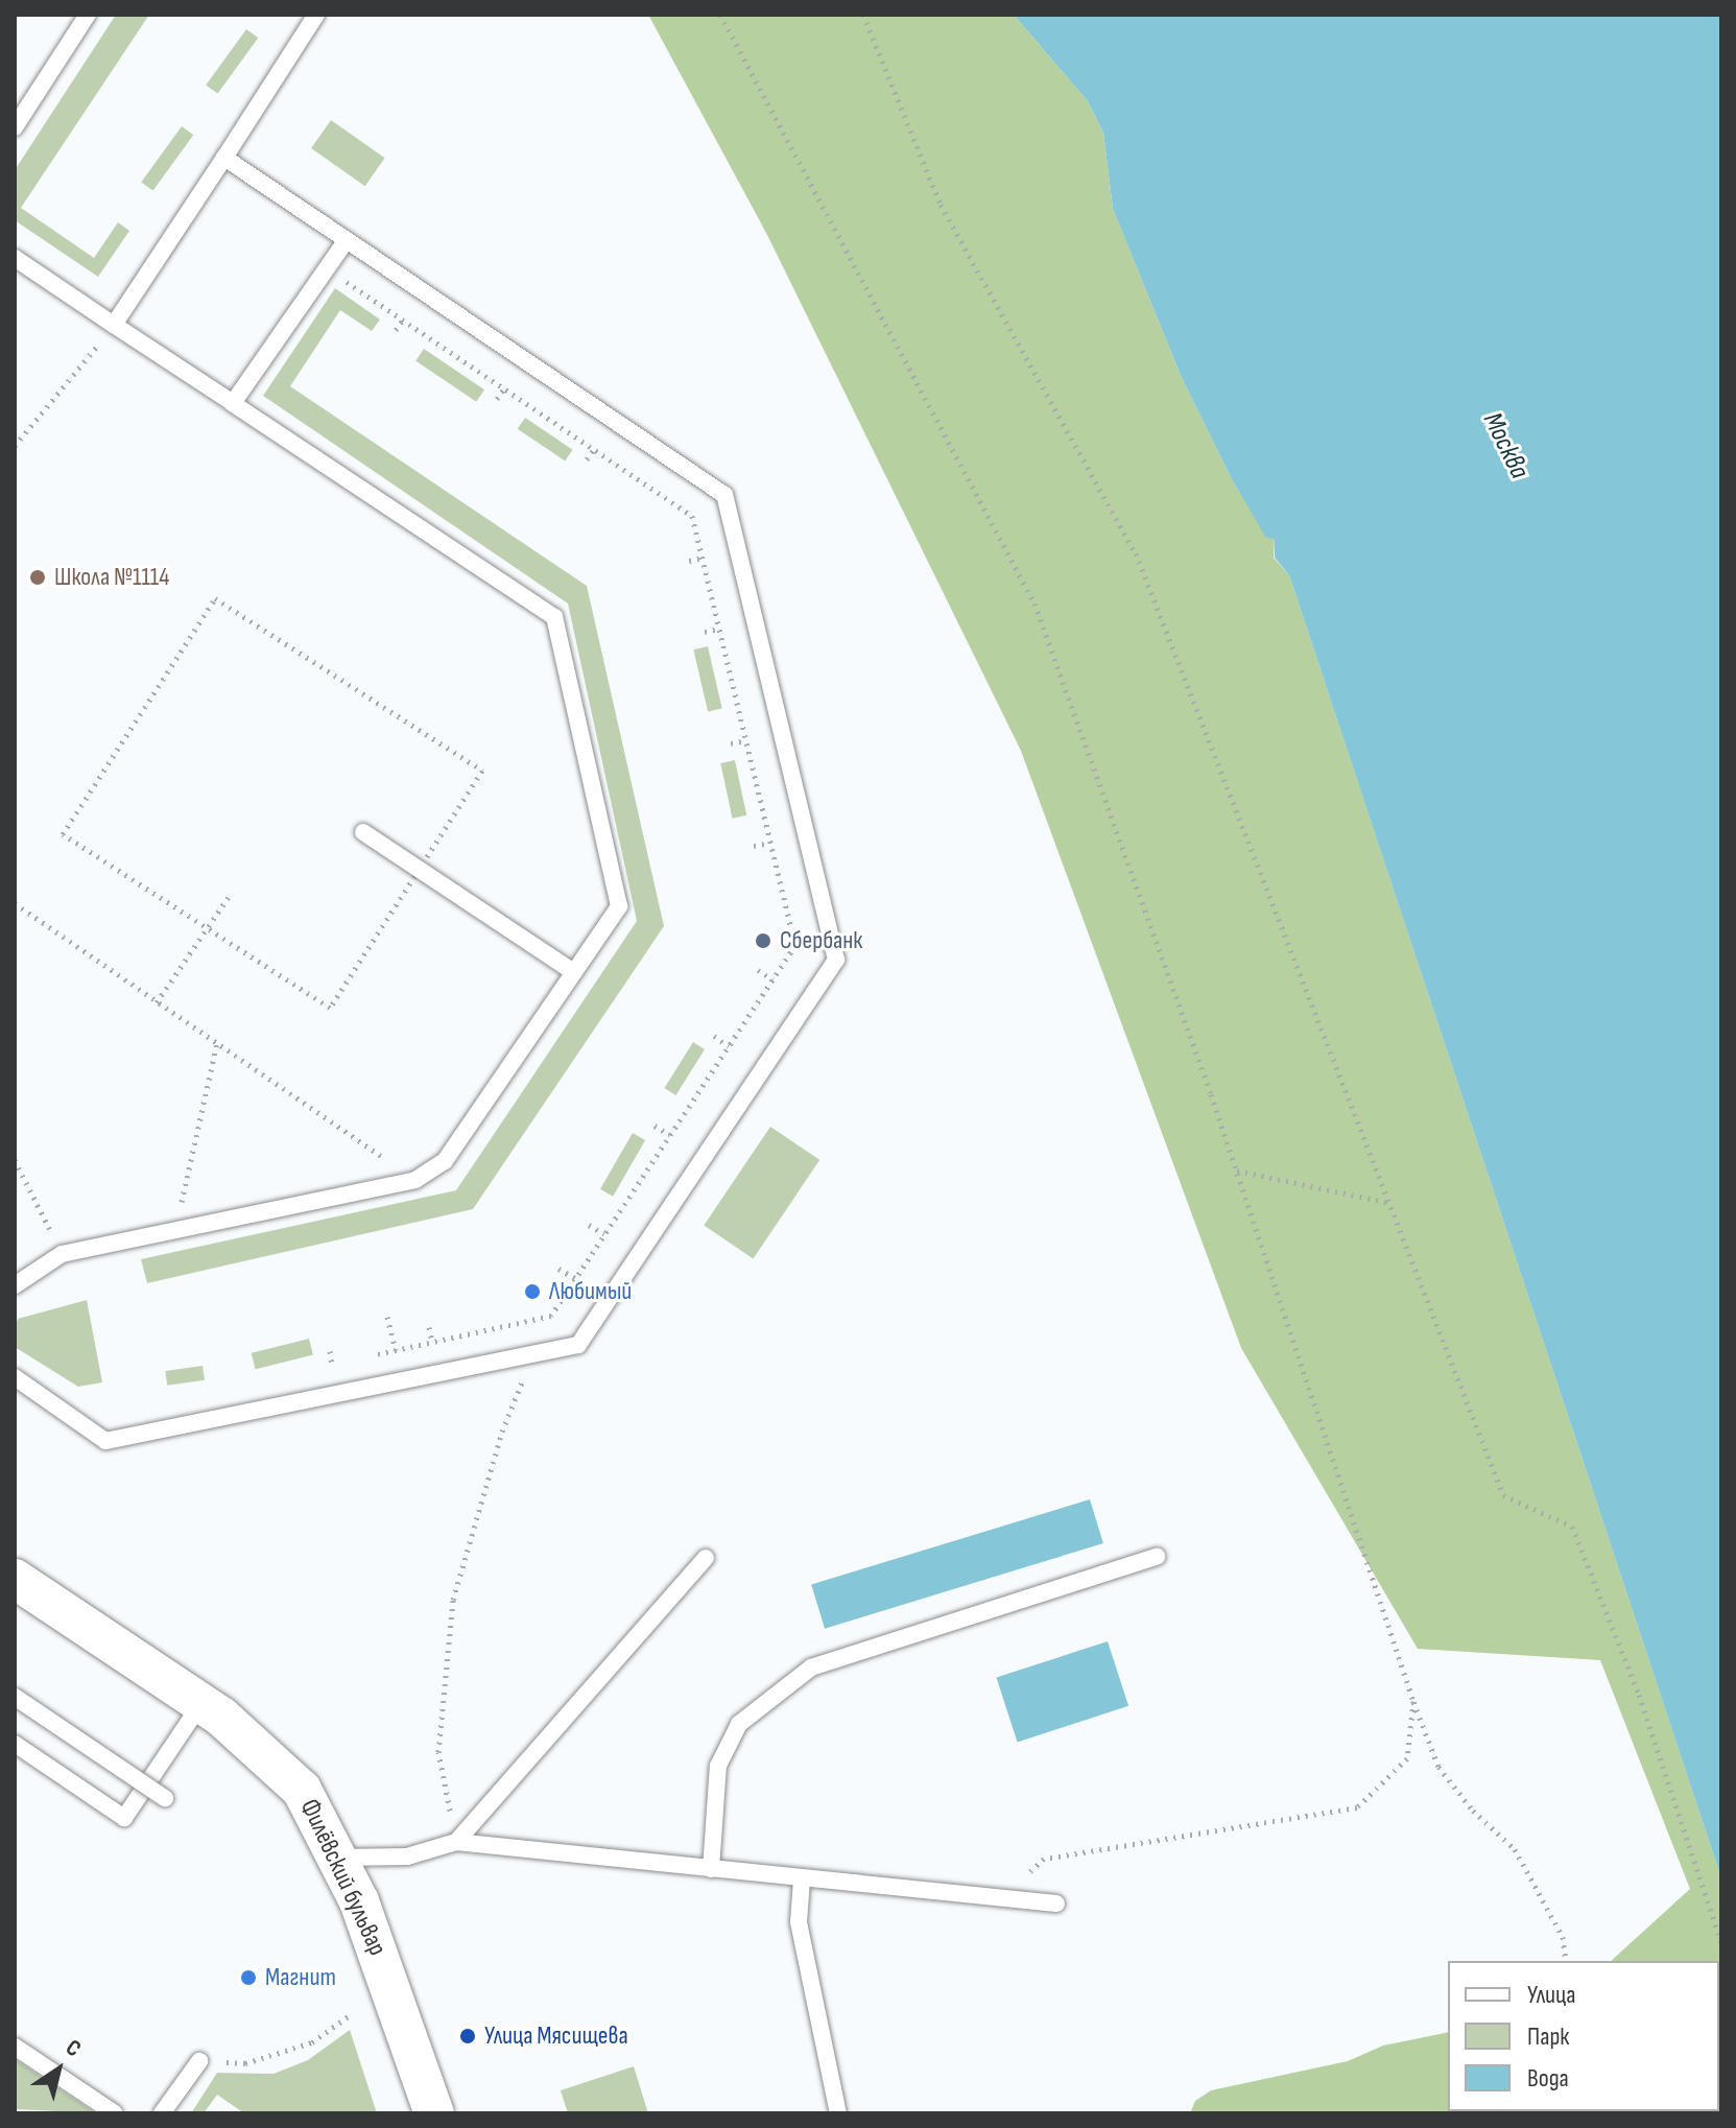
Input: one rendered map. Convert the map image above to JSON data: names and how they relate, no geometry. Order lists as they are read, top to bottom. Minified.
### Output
{"streets":{"street":["Филёвский бульвар"]},"water":["Москва"],"places":["Школа №1114","Сбербанк","Любимый","Магнит","Улица Мясищева"],"legend":["Улица","Парк","Вода"],"north":"top right"}
